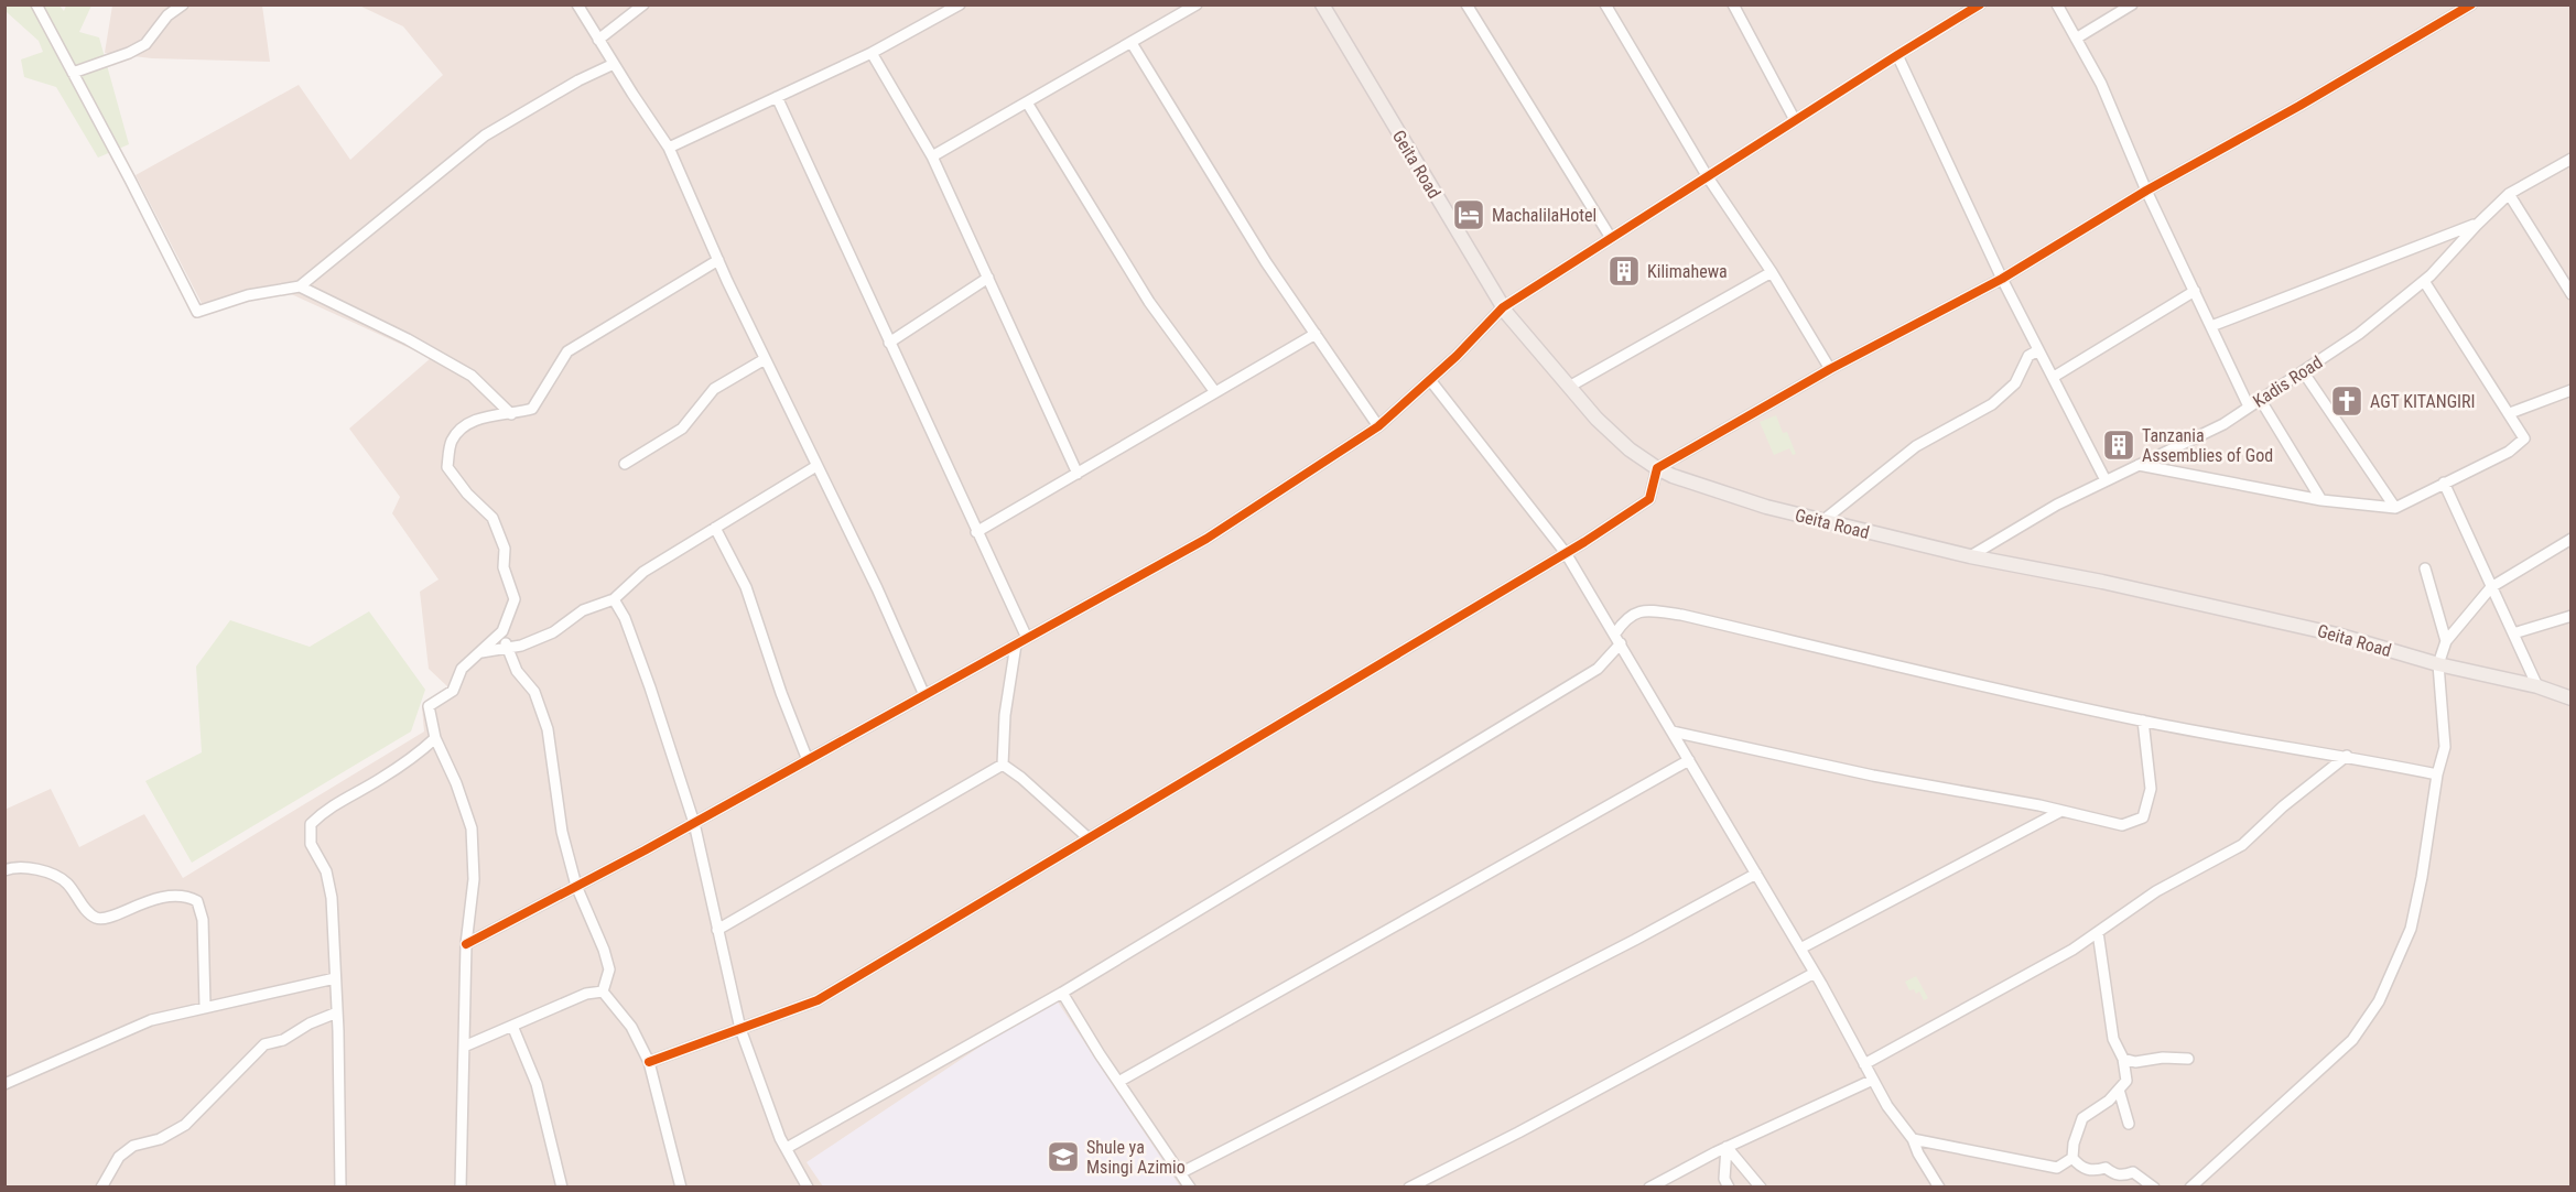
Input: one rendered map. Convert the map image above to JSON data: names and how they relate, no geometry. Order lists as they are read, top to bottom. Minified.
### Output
{"streets":{"main road":["Geita Road"],"street":["Kadis Road"]},"crossings":[["Geita Road","Kadis Road"]],"places":{"hotel":["MachalilaHotel"],"building":["Kilimahewa","Tanzania Assemblies of God"],"church":["AGT KITANGIRI"],"school or university":["Shule ya Msingi Azimio"]}}
